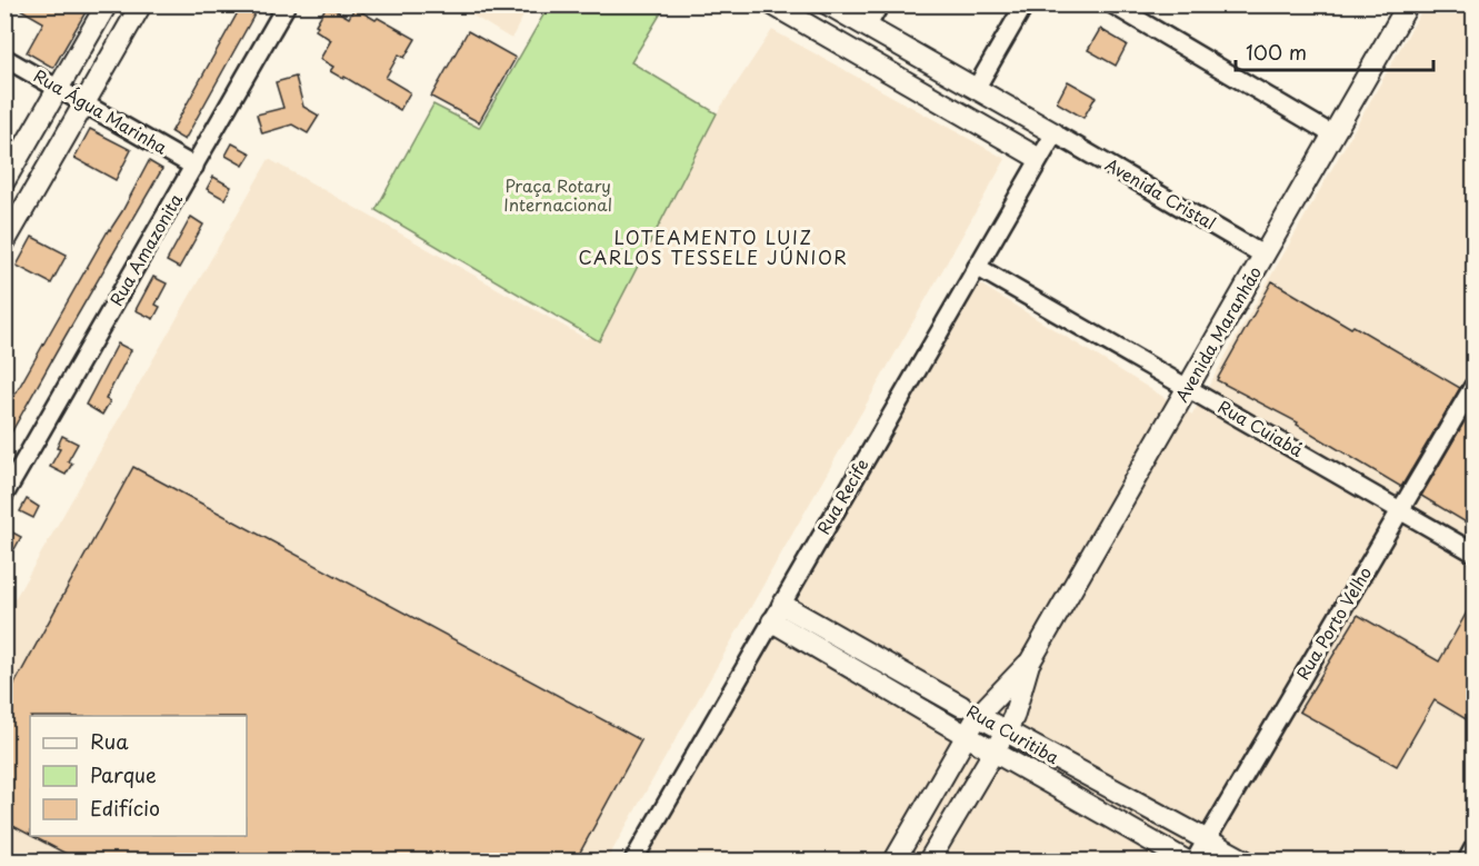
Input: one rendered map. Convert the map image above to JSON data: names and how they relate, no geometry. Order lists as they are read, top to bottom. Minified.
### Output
{"streets":{"street":["Rua Água Marinha","Avenida Cristal","Rua Amazonita","Avenida Maranhão","Rua Cuiabá","Rua Recife","Rua Porto Velho","Rua Curitiba"]},"crossings":[["Rua Água Marinha","Rua Amazonita"],["Avenida Cristal","Avenida Maranhão"],["Avenida Cristal","Rua Recife"],["Avenida Maranhão","Rua Cuiabá"],["Rua Cuiabá","Rua Recife"],["Rua Cuiabá","Rua Porto Velho"],["Rua Recife","Rua Curitiba"],["Rua Porto Velho","Rua Curitiba"]],"districts":["LOTEAMENTO LUIZ CARLOS TESSELE JÚNIOR"],"parks":["Praça Rotary Internacional"],"legend":["Rua","Parque","Edifício"],"scale_bar":"100 m"}
